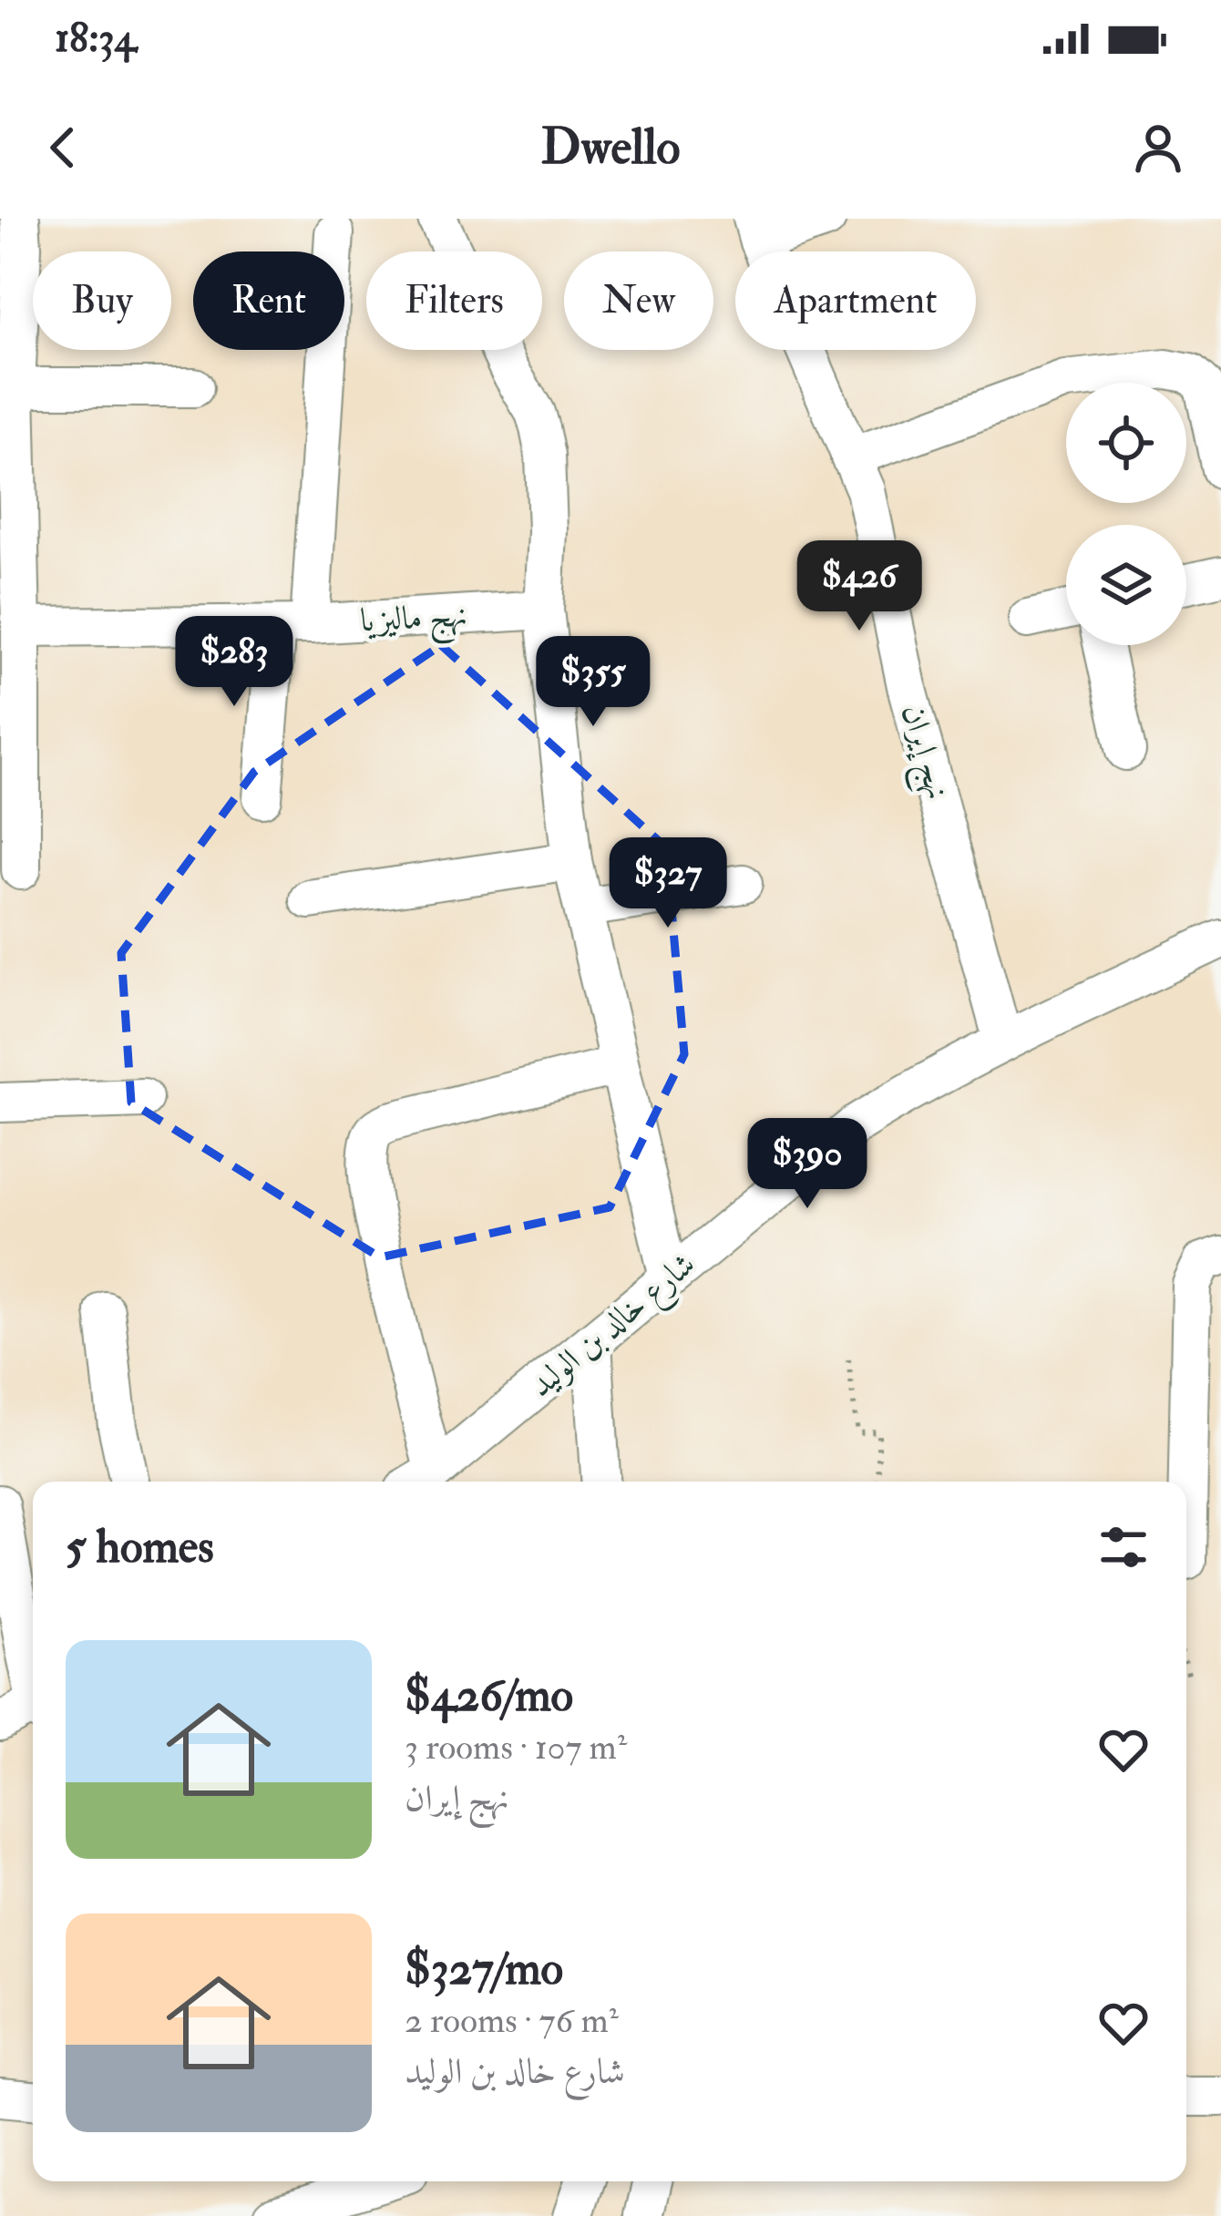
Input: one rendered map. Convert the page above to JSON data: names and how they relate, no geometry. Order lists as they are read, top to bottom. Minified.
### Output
{"streets":{"street":["نهج ماليزيا","نهج إيران","شارع خالد بن الوليد"]},"crossings":[["نهج إيران","شارع خالد بن الوليد"]],"page":{"status":"18:34","header":"Dwello","chip":["Buy","Rent","Filters","New","Apartment"],"price":["$426","$283","$355","$327","$390"],"heading":"5 homes","list":[{"name":"$426/mo","note":"3 rooms · 107 m² · نهج إيران"},{"name":"$327/mo","note":"2 rooms · 76 m² · شارع خالد بن الوليد"}]}}
